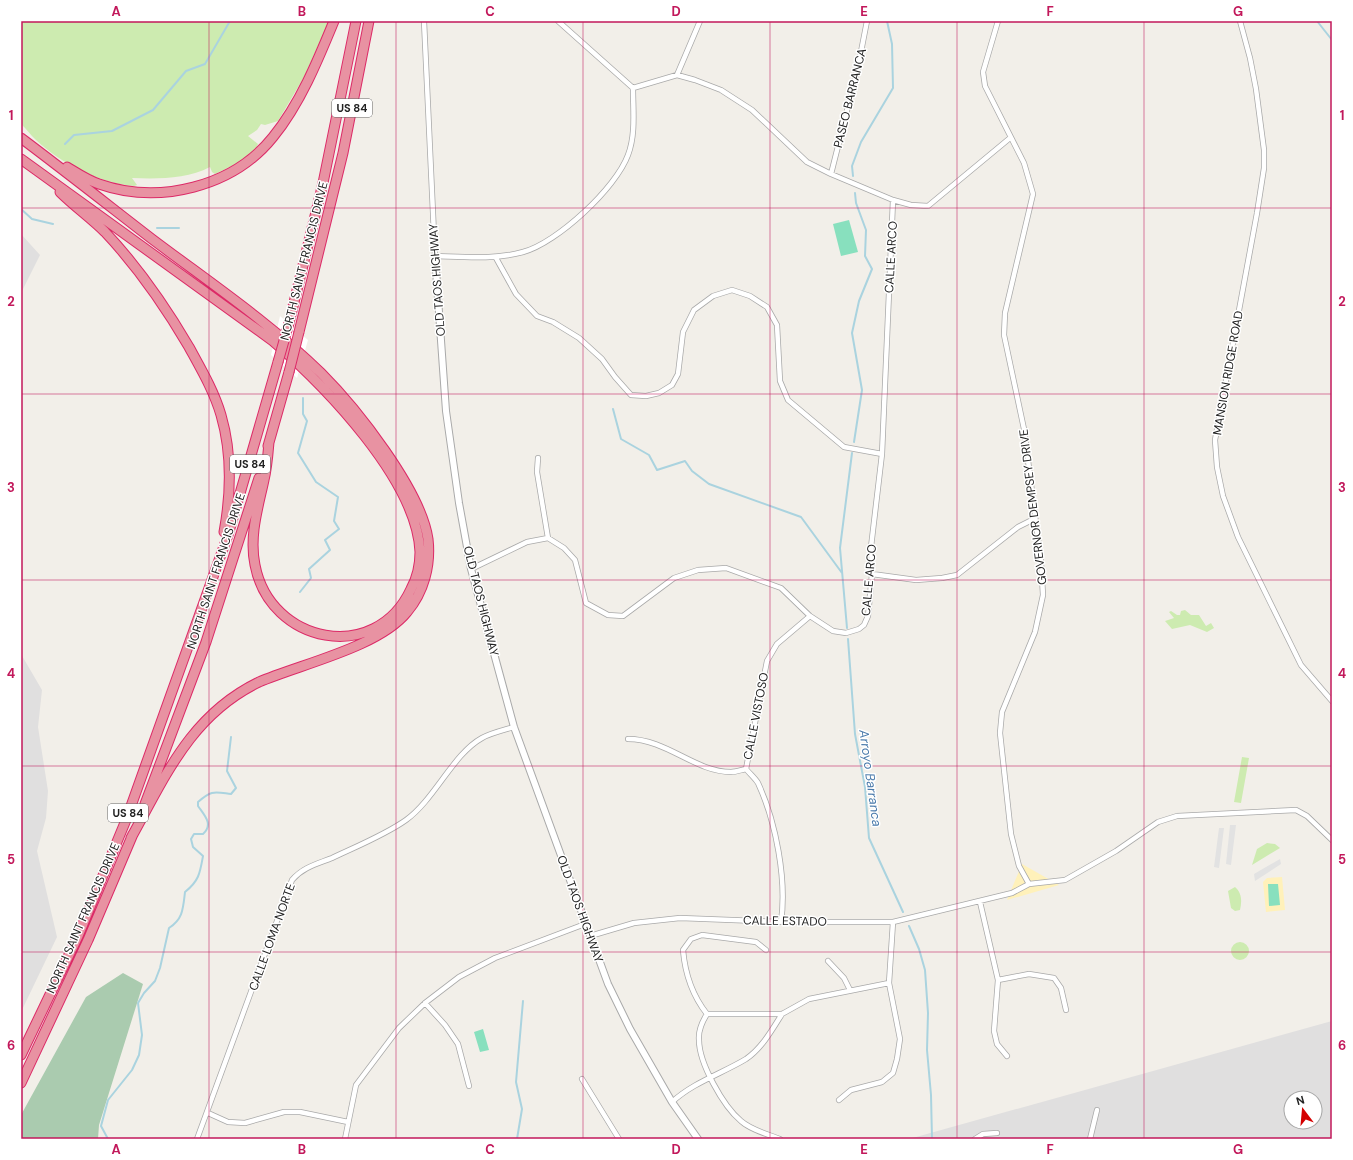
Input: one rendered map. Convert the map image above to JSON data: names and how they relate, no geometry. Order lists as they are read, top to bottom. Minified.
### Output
{"streets":{"highway":["US 84","NORTH SAINT FRANCIS DRIVE"],"street":["PASEO BARRANCA","CALLE ARCO","OLD TAOS HIGHWAY","MANSION RIDGE ROAD","GOVERNOR DEMPSEY DRIVE","CALLE VISTOSO","CALLE ESTADO","CALLE LOMA NORTE"]},"crossings":[["CALLE ARCO","CALLE VISTOSO"],["OLD TAOS HIGHWAY","CALLE ESTADO"],["OLD TAOS HIGHWAY","CALLE LOMA NORTE"],["GOVERNOR DEMPSEY DRIVE","CALLE ESTADO"],["CALLE VISTOSO","CALLE ESTADO"]],"water":["Arroyo Barranca"],"north":"top","grid":{"columns":["A","B","C","D","E","F","G"],"rows":["1","2","3","4","5","6"]}}
